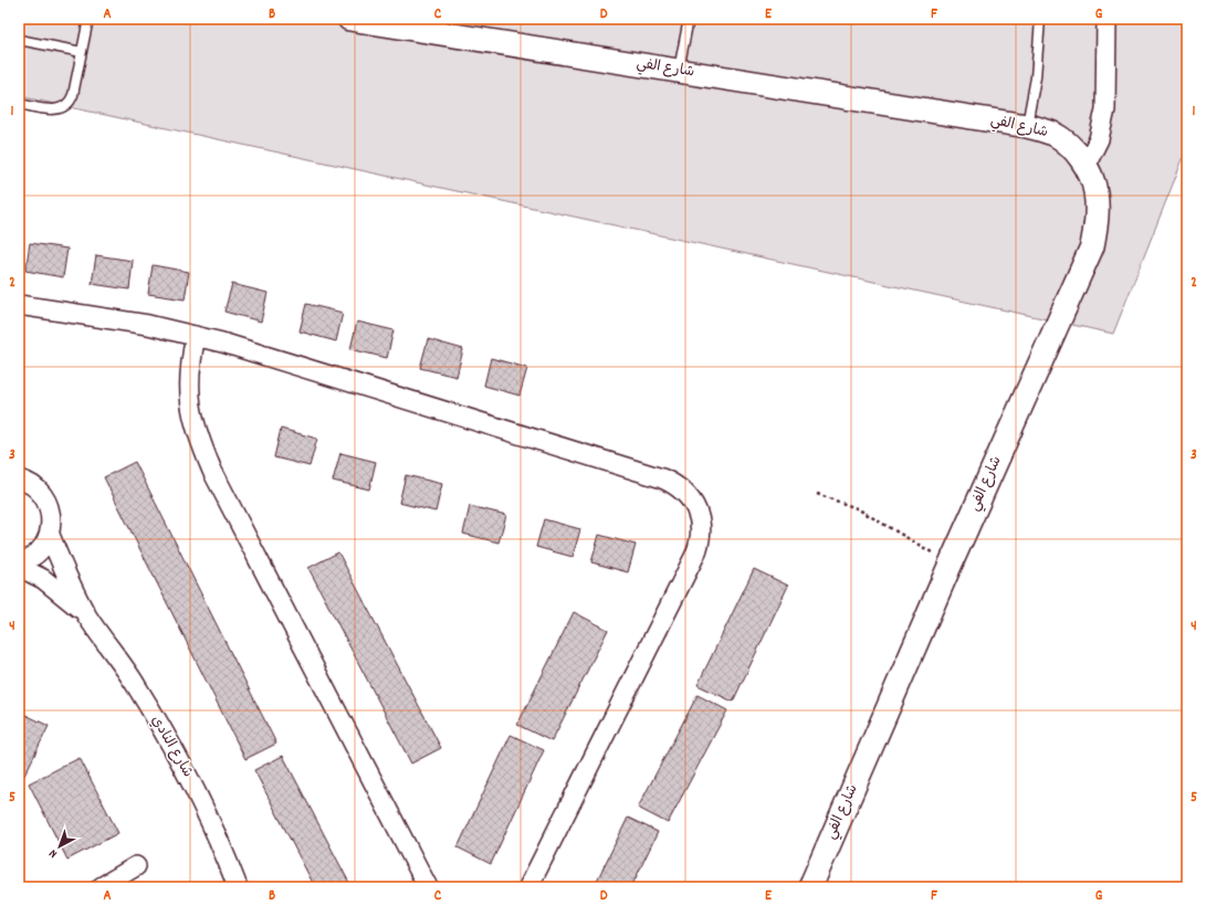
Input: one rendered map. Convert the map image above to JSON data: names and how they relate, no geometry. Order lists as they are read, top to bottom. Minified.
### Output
{"streets":{"street":["شارع الفي","شارع النادي"]},"north":"bottom left","grid":{"columns":["A","B","C","D","E","F","G"],"rows":["1","2","3","4","5"]}}
